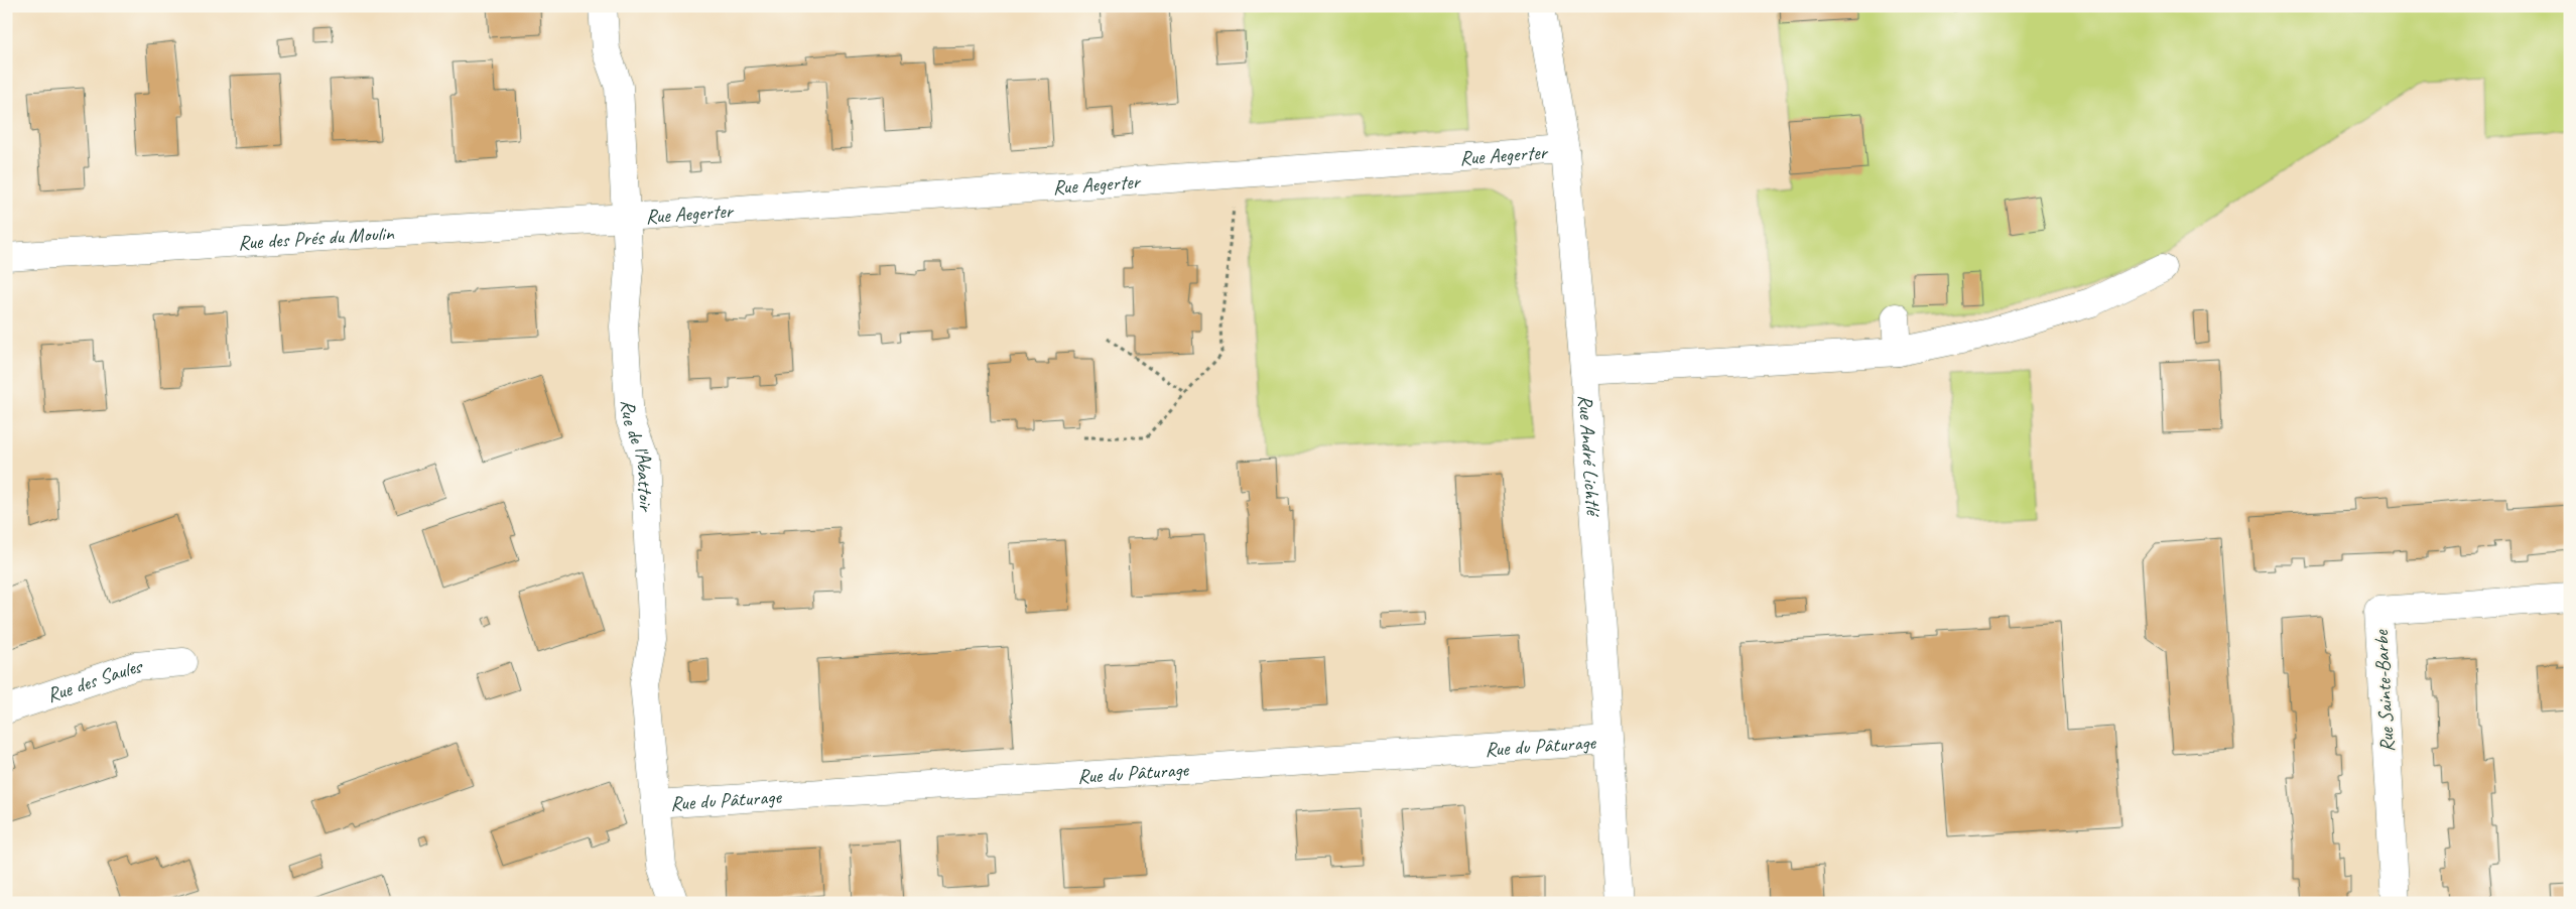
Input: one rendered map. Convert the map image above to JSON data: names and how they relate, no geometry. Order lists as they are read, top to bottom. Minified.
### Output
{"streets":{"street":["Rue Aegerter","Rue des Prés du Moulin","Rue André Lichtlé","Rue de l'Abattoir","Rue des Saules","Rue Sainte-Barbe","Rue du Pâturage"]},"crossings":[["Rue Aegerter","Rue des Prés du Moulin"],["Rue Aegerter","Rue André Lichtlé"],["Rue Aegerter","Rue de l'Abattoir"],["Rue des Prés du Moulin","Rue de l'Abattoir"],["Rue André Lichtlé","Rue du Pâturage"],["Rue de l'Abattoir","Rue du Pâturage"]]}
